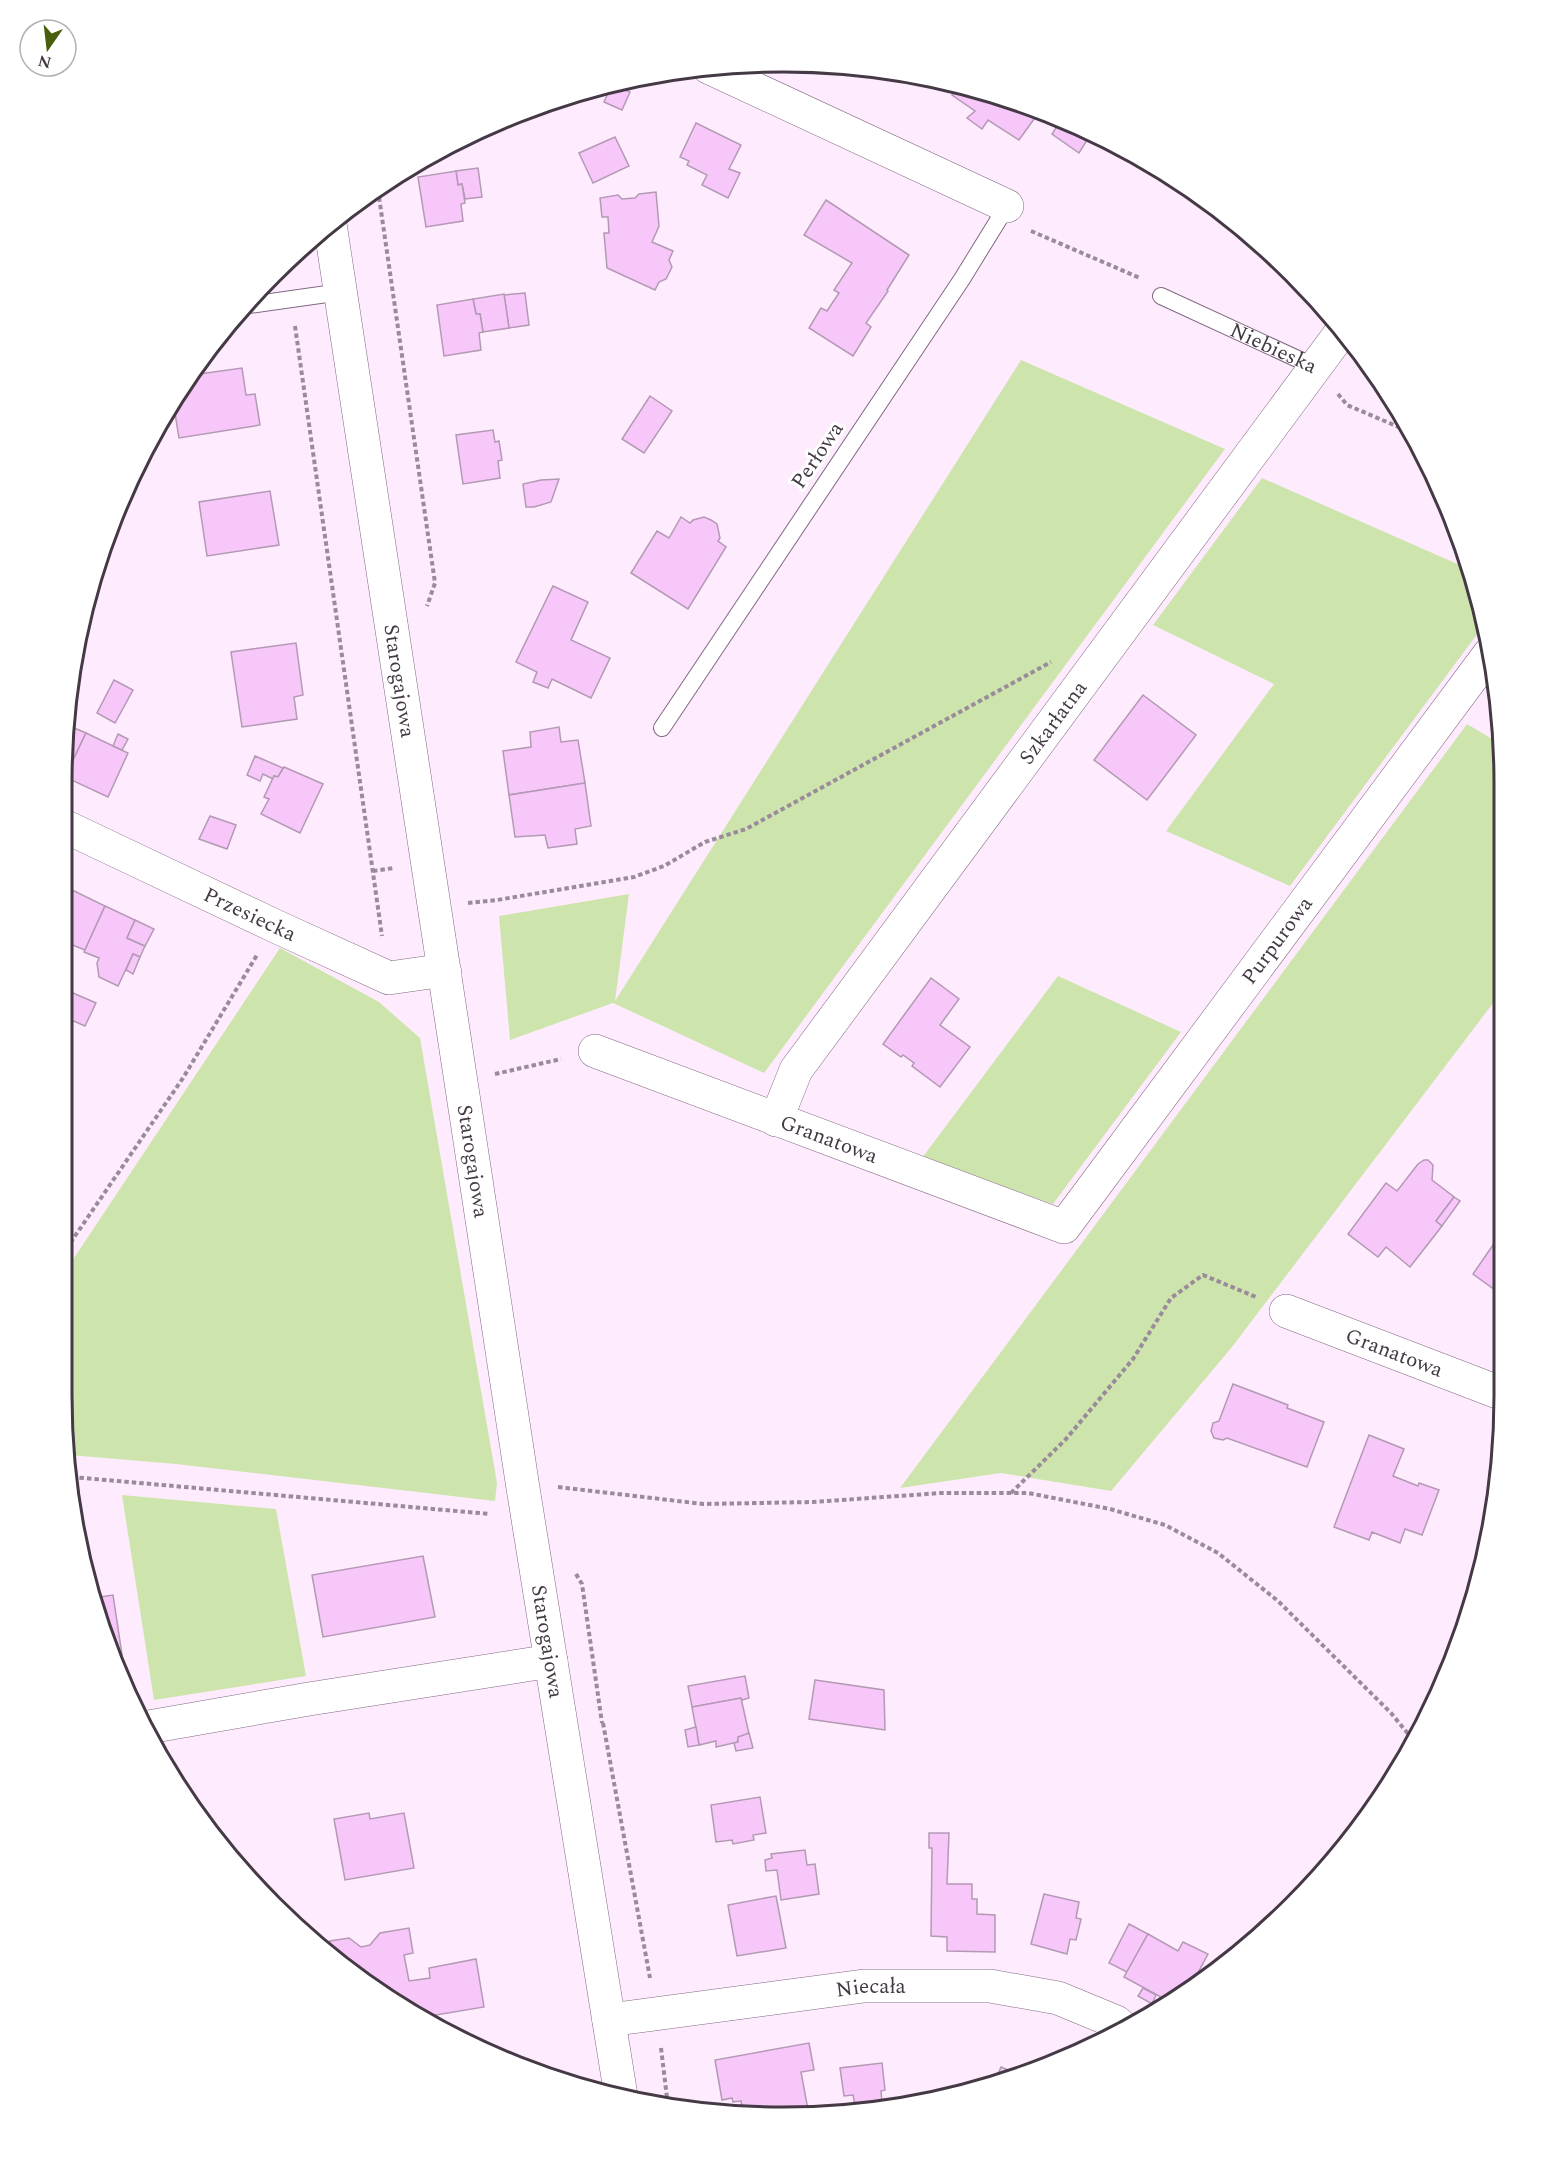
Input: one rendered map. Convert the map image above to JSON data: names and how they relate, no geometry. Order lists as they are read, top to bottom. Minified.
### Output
{"streets":{"street":["Starogajowa","Szkarłatna","Przesiecka","Purpurowa","Granatowa","Niecała"],"lane":["Niebieska","Perłowa"]},"crossings":[["Niebieska","Szkarłatna"],["Starogajowa","Przesiecka"],["Starogajowa","Niecała"],["Szkarłatna","Granatowa"],["Purpurowa","Granatowa"]],"north":"bottom"}
